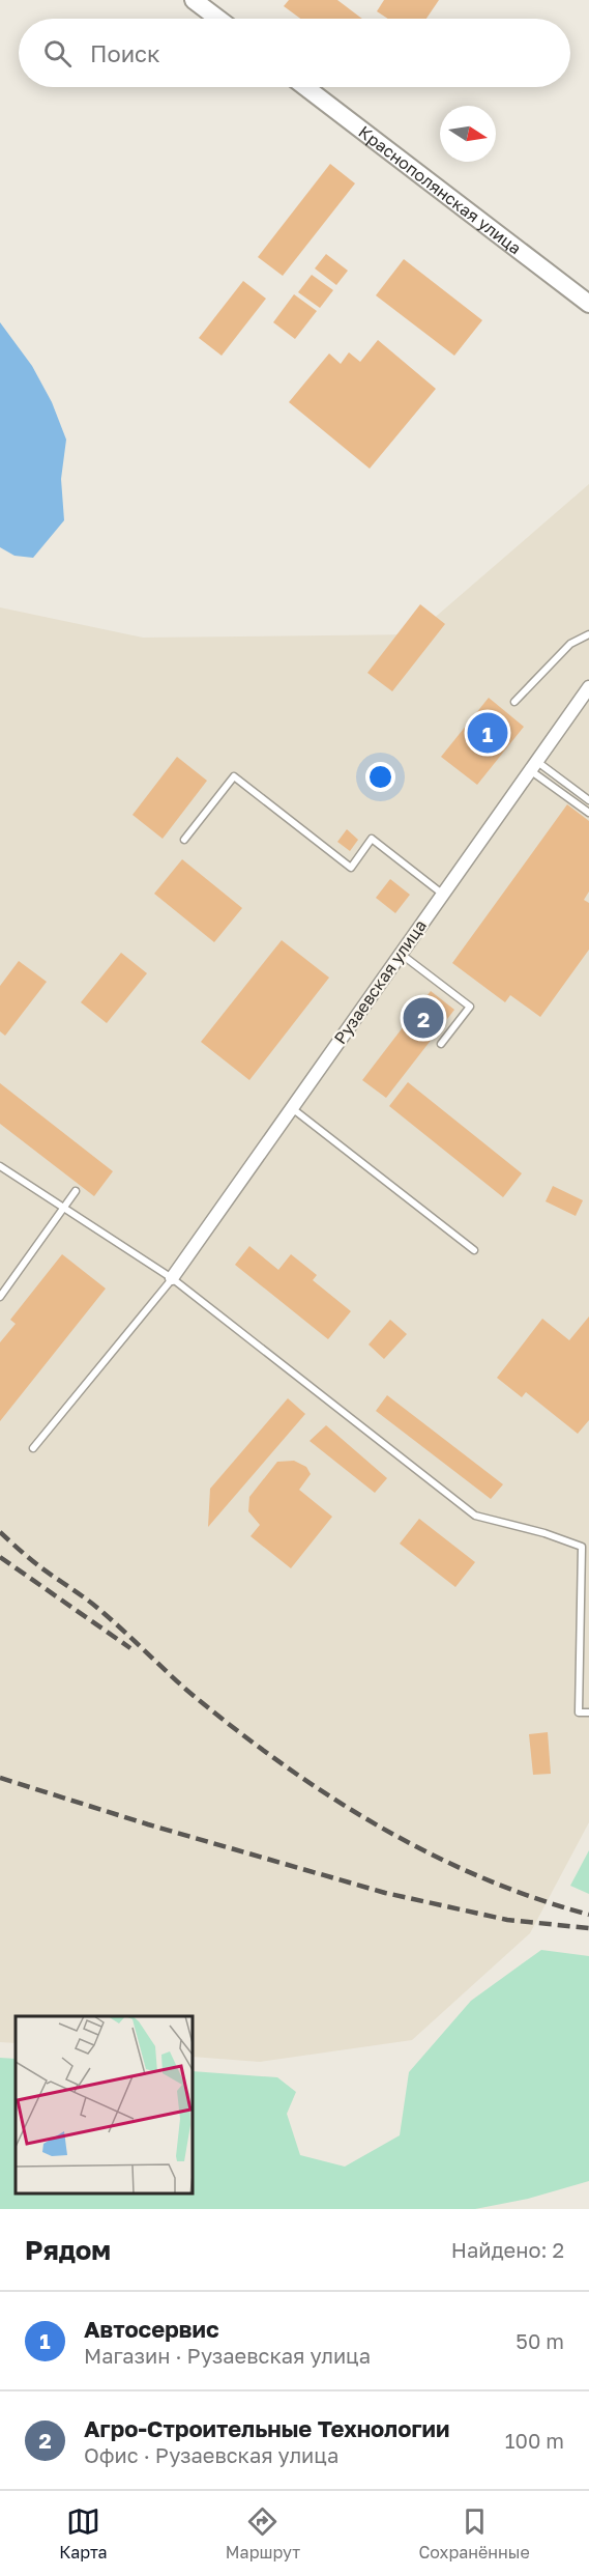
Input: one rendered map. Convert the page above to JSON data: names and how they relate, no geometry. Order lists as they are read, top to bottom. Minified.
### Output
{"streets":{"street":["Краснополянская улица","Рузаевская улица"]},"north":"right","page":{"search":"Поиск","pins":["1","2"],"heading":["Рядом","Найдено: 2"],"list":[{"mark":"1","name":"Автосервис","note":"Магазин · Рузаевская улица","value":"50 m"},{"mark":"2","name":"Агро-Строительные Технологии","note":"Офис · Рузаевская улица","value":"100 m"}],"nav":["Карта","Маршрут","Сохранённые"]}}
